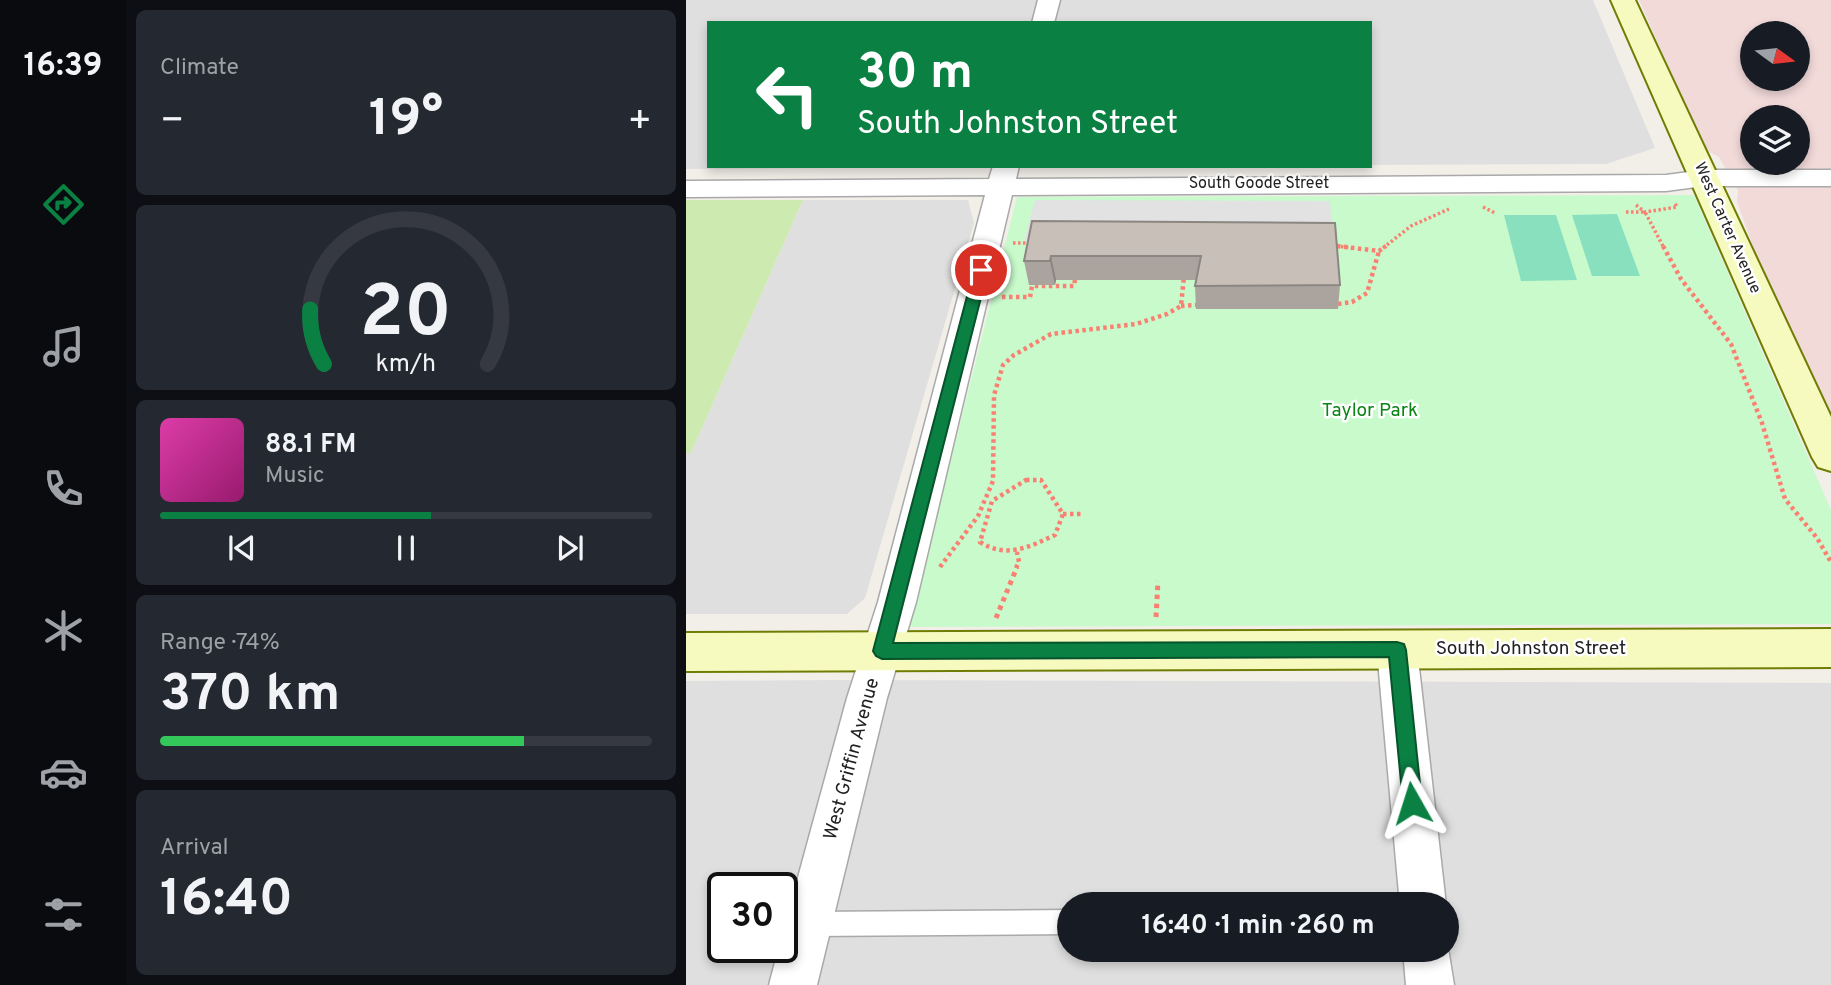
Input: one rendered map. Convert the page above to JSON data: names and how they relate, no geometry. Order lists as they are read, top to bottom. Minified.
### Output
{"streets":{"street":["South Goode Street","West Carter Avenue","South Johnston Street","West Griffin Avenue"]},"crossings":[["South Goode Street","West Carter Avenue"],["South Goode Street","West Griffin Avenue"],["South Johnston Street","West Griffin Avenue"]],"parks":["Taylor Park"],"north":"right","page":{"tabs":"16:39","tile":["Climate",["Range · 74%","370 km"],["Arrival","16:40"]],"turn":["30 m","South Johnston Street"],"heat":["−","19°","+"],"song":["88.1 FM","Music"],"limit":"30","trip":"16:40 · 1 min · 260 m","gauge":["20","km/h"]}}
